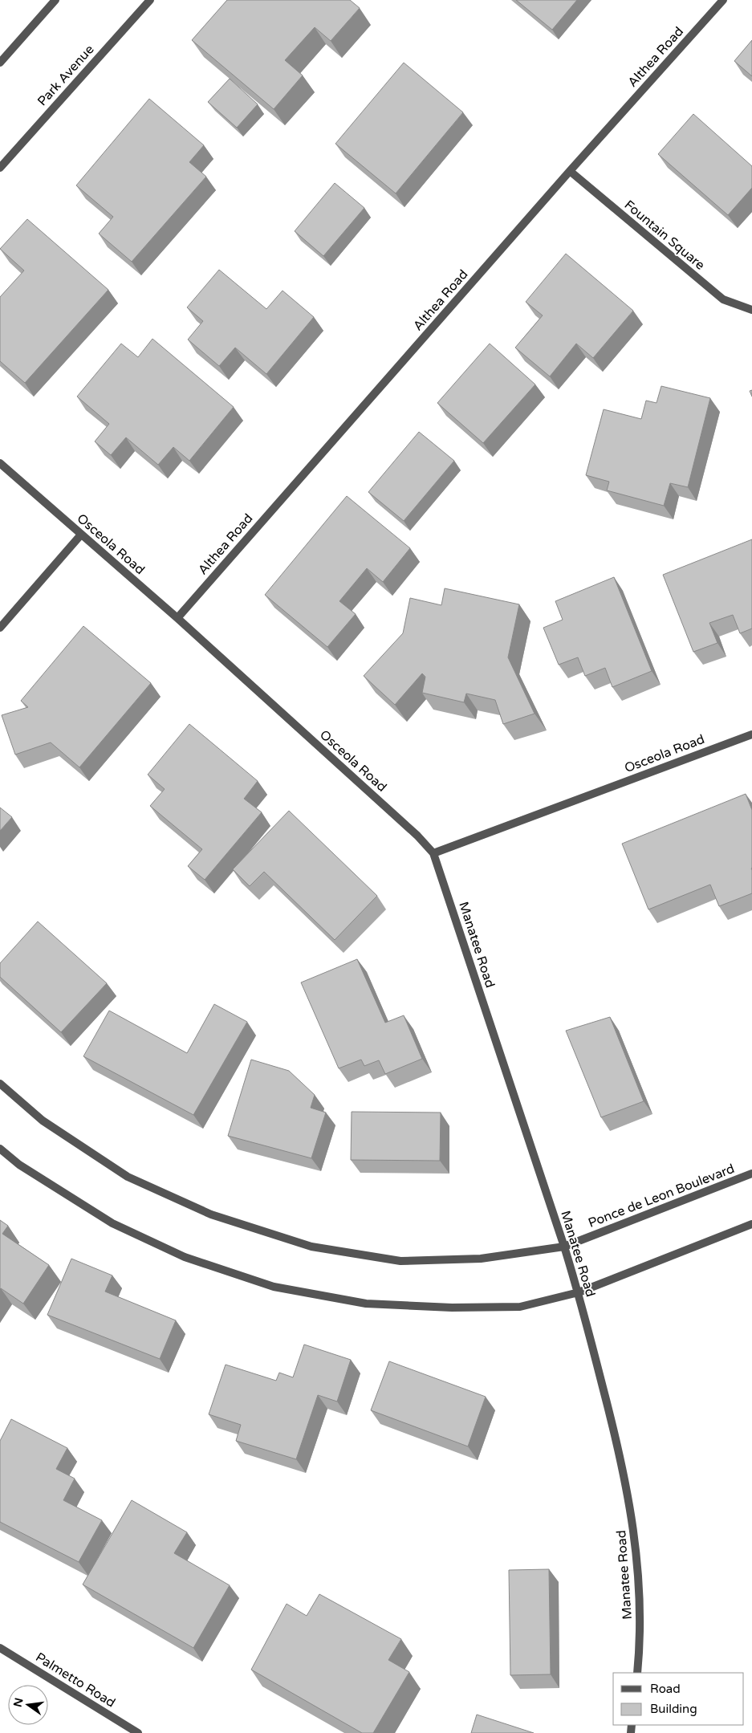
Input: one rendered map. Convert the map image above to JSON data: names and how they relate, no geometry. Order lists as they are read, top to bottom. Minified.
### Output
{"streets":{"street":["Althea Road","Park Avenue","Fountain Square","Osceola Road","Manatee Road","Ponce de Leon Boulevard","Palmetto Road"]},"crossings":[["Althea Road","Fountain Square"],["Althea Road","Osceola Road"],["Osceola Road","Manatee Road"],["Manatee Road","Ponce de Leon Boulevard"]],"legend":["Road","Building"],"north":"left"}
